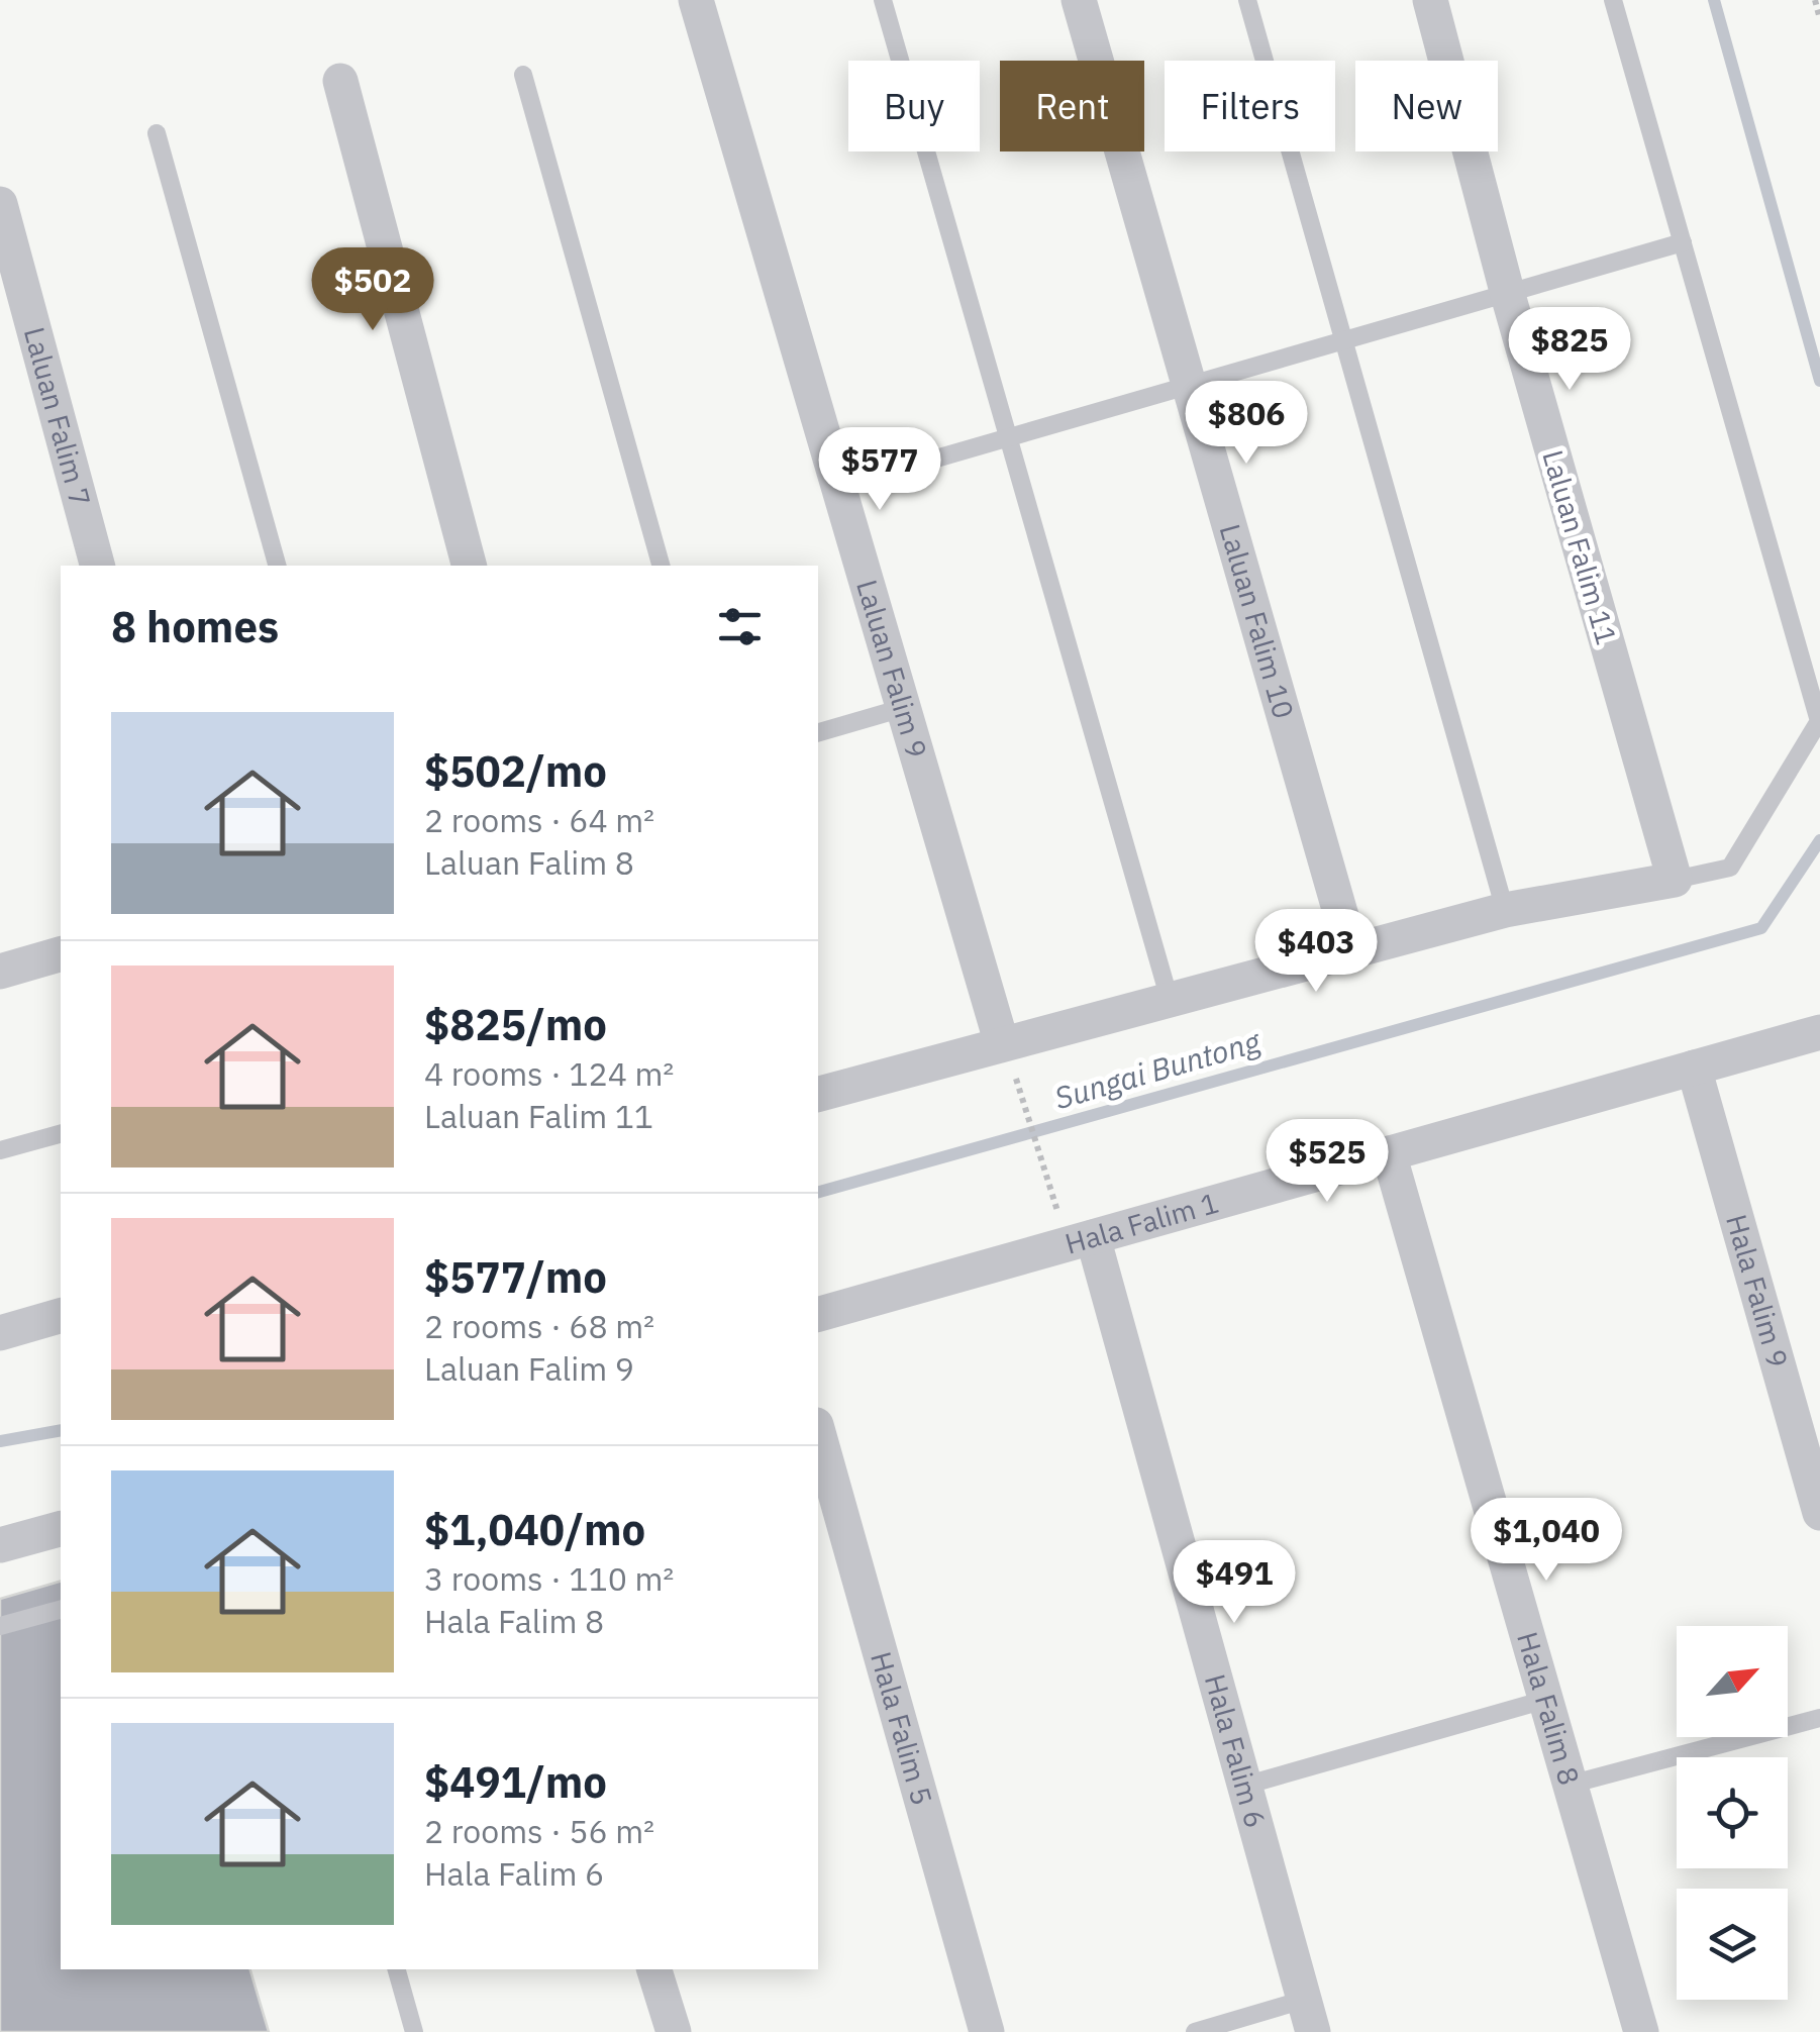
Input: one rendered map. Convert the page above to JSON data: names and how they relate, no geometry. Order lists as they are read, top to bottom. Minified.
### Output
{"streets":{"street":["Laluan Falim 7","Laluan Falim 11","Laluan Falim 10","Laluan Falim 9","Hala Falim 1","Hala Falim 9","Hala Falim 8","Hala Falim 5","Hala Falim 6"]},"crossings":[["Hala Falim 1","Hala Falim 9"],["Hala Falim 1","Hala Falim 8"],["Hala Falim 1","Hala Falim 6"]],"water":["Sungai Buntong"],"north":"top right","page":{"chip":["Buy","Rent","Filters","New"],"price":["$502","$825","$806","$577","$403","$525","$1,040","$491"],"heading":"8 homes","list":[{"name":"$502/mo","note":"2 rooms · 64 m² · Laluan Falim 8"},{"name":"$825/mo","note":"4 rooms · 124 m² · Laluan Falim 11"},{"name":"$577/mo","note":"2 rooms · 68 m² · Laluan Falim 9"},{"name":"$1,040/mo","note":"3 rooms · 110 m² · Hala Falim 8"},{"name":"$491/mo","note":"2 rooms · 56 m² · Hala Falim 6"}]}}
